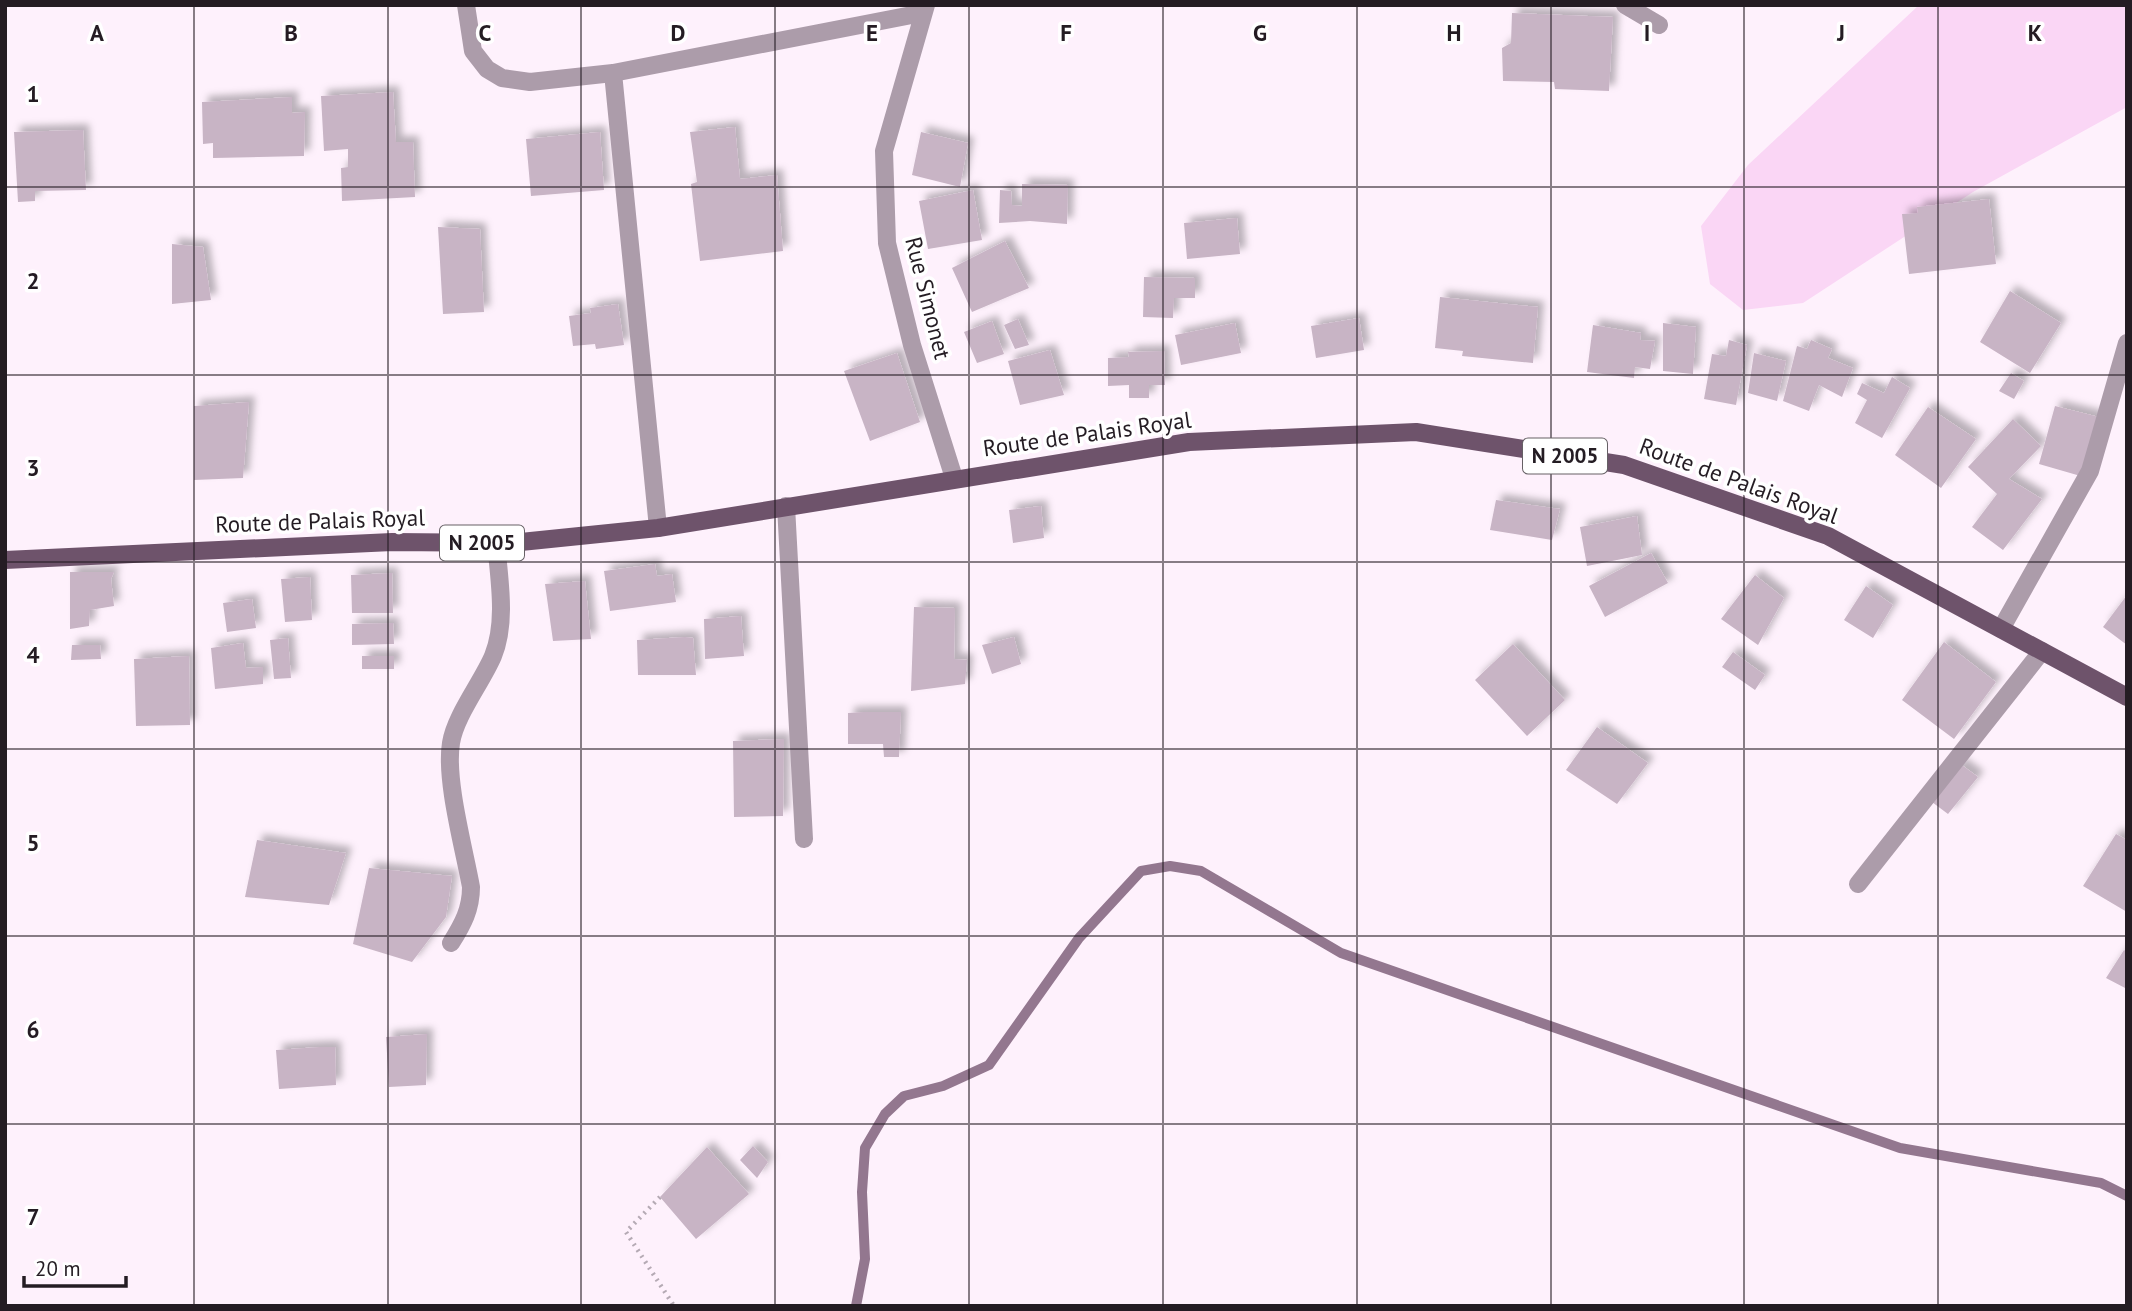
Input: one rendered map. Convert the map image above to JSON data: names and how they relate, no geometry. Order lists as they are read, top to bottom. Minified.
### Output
{"streets":{"main road":["Route de Palais Royal","N 2005"],"street":["Rue Simonet"]},"crossings":[["Rue Simonet","Route de Palais Royal"]],"scale_bar":"20 m","grid":{"columns":["A","B","C","D","E","F","G","H","I","J","K"],"rows":["1","2","3","4","5","6","7"]}}
